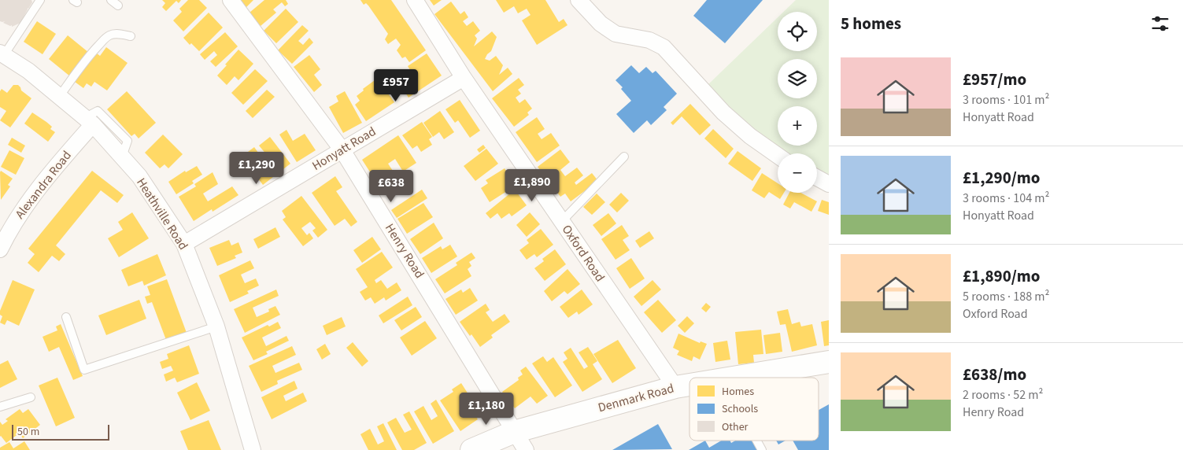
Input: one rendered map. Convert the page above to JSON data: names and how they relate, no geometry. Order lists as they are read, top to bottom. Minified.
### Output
{"streets":{"street":["Honyatt Road","Alexandra Road","Heathville Road","Henry Road","Oxford Road","Denmark Road"]},"crossings":[["Honyatt Road","Heathville Road"],["Honyatt Road","Henry Road"],["Honyatt Road","Oxford Road"],["Alexandra Road","Heathville Road"],["Henry Road","Denmark Road"],["Oxford Road","Denmark Road"]],"legend":["Homes","Schools","Other"],"scale_bar":"50 m","page":{"heading":"5 homes","map_buttons":["+","−"],"list":[{"name":"£957/mo","note":"3 rooms · 101 m² · Honyatt Road"},{"name":"£1,290/mo","note":"3 rooms · 104 m² · Honyatt Road"},{"name":"£1,890/mo","note":"5 rooms · 188 m² · Oxford Road"},{"name":"£638/mo","note":"2 rooms · 52 m² · Henry Road"}],"price":["£957","£1,290","£1,890","£638","£1,180"],"scale":"50 m"}}
